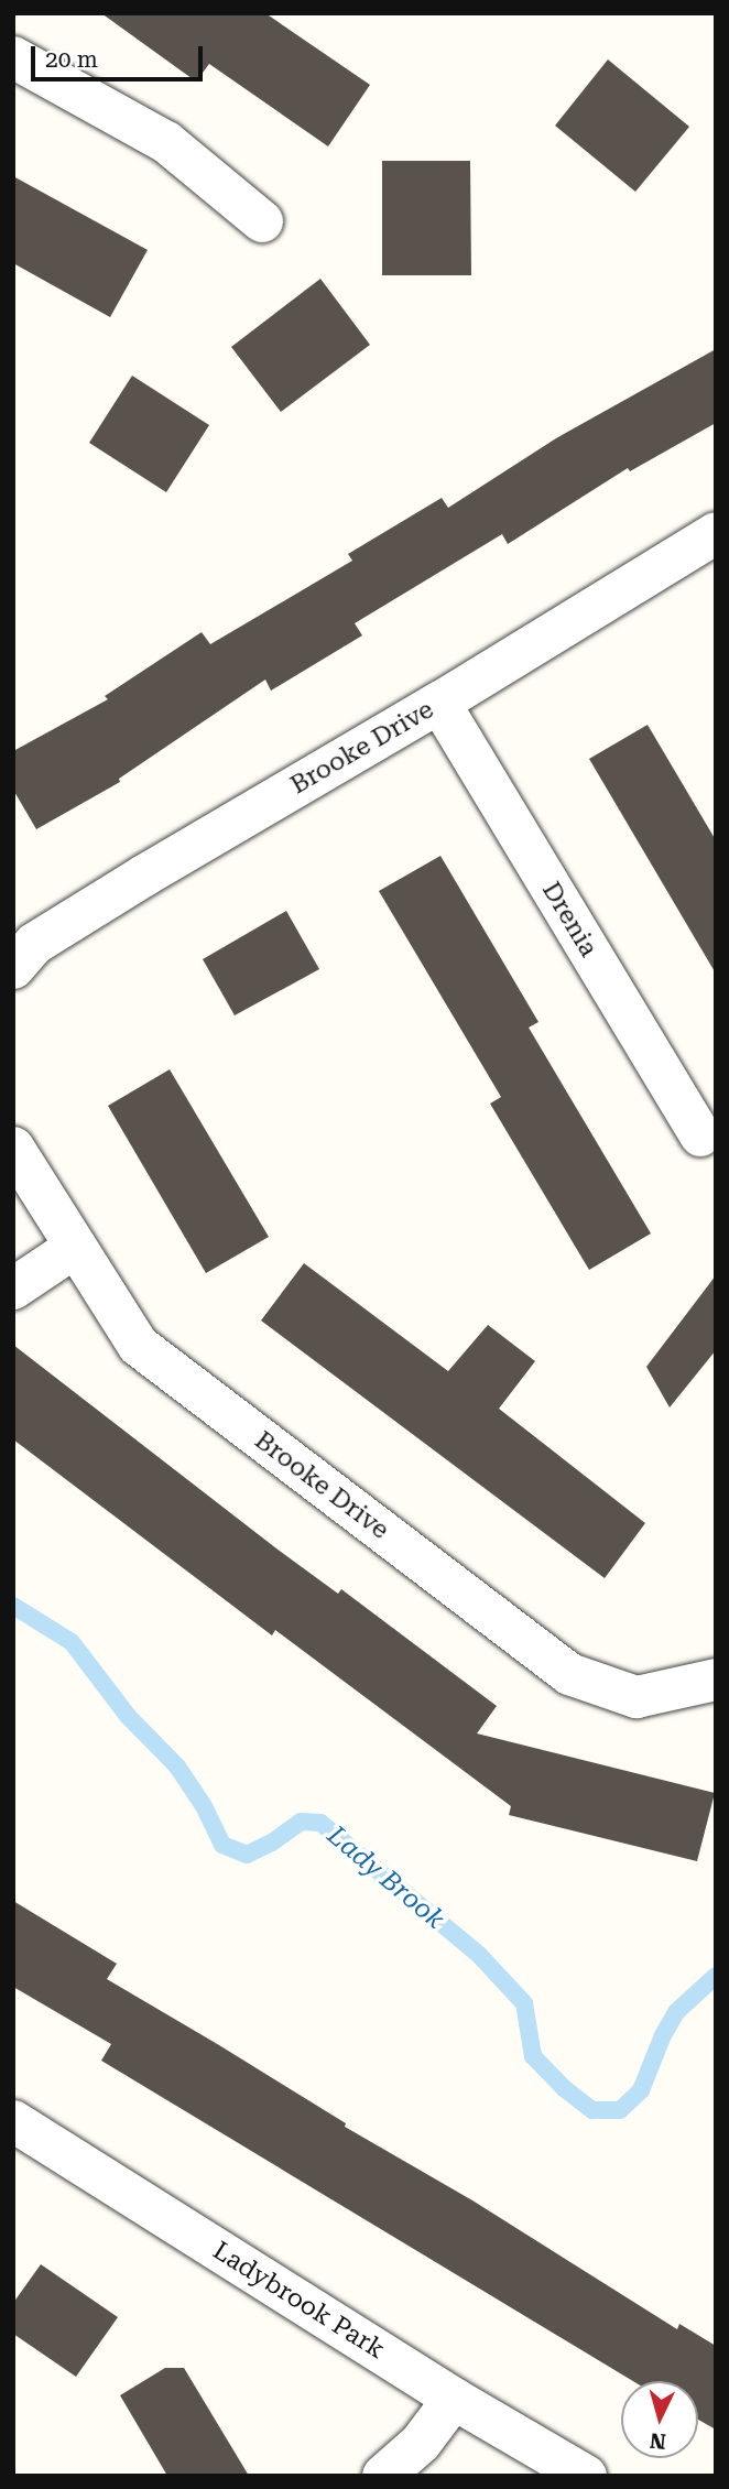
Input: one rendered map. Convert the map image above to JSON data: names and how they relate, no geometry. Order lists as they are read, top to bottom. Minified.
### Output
{"streets":{"street":["Brooke Drive","Drenia","Ladybrook Park"]},"crossings":[["Brooke Drive","Drenia"]],"water":["Lady Brook"],"scale_bar":"20 m","north":"bottom"}
